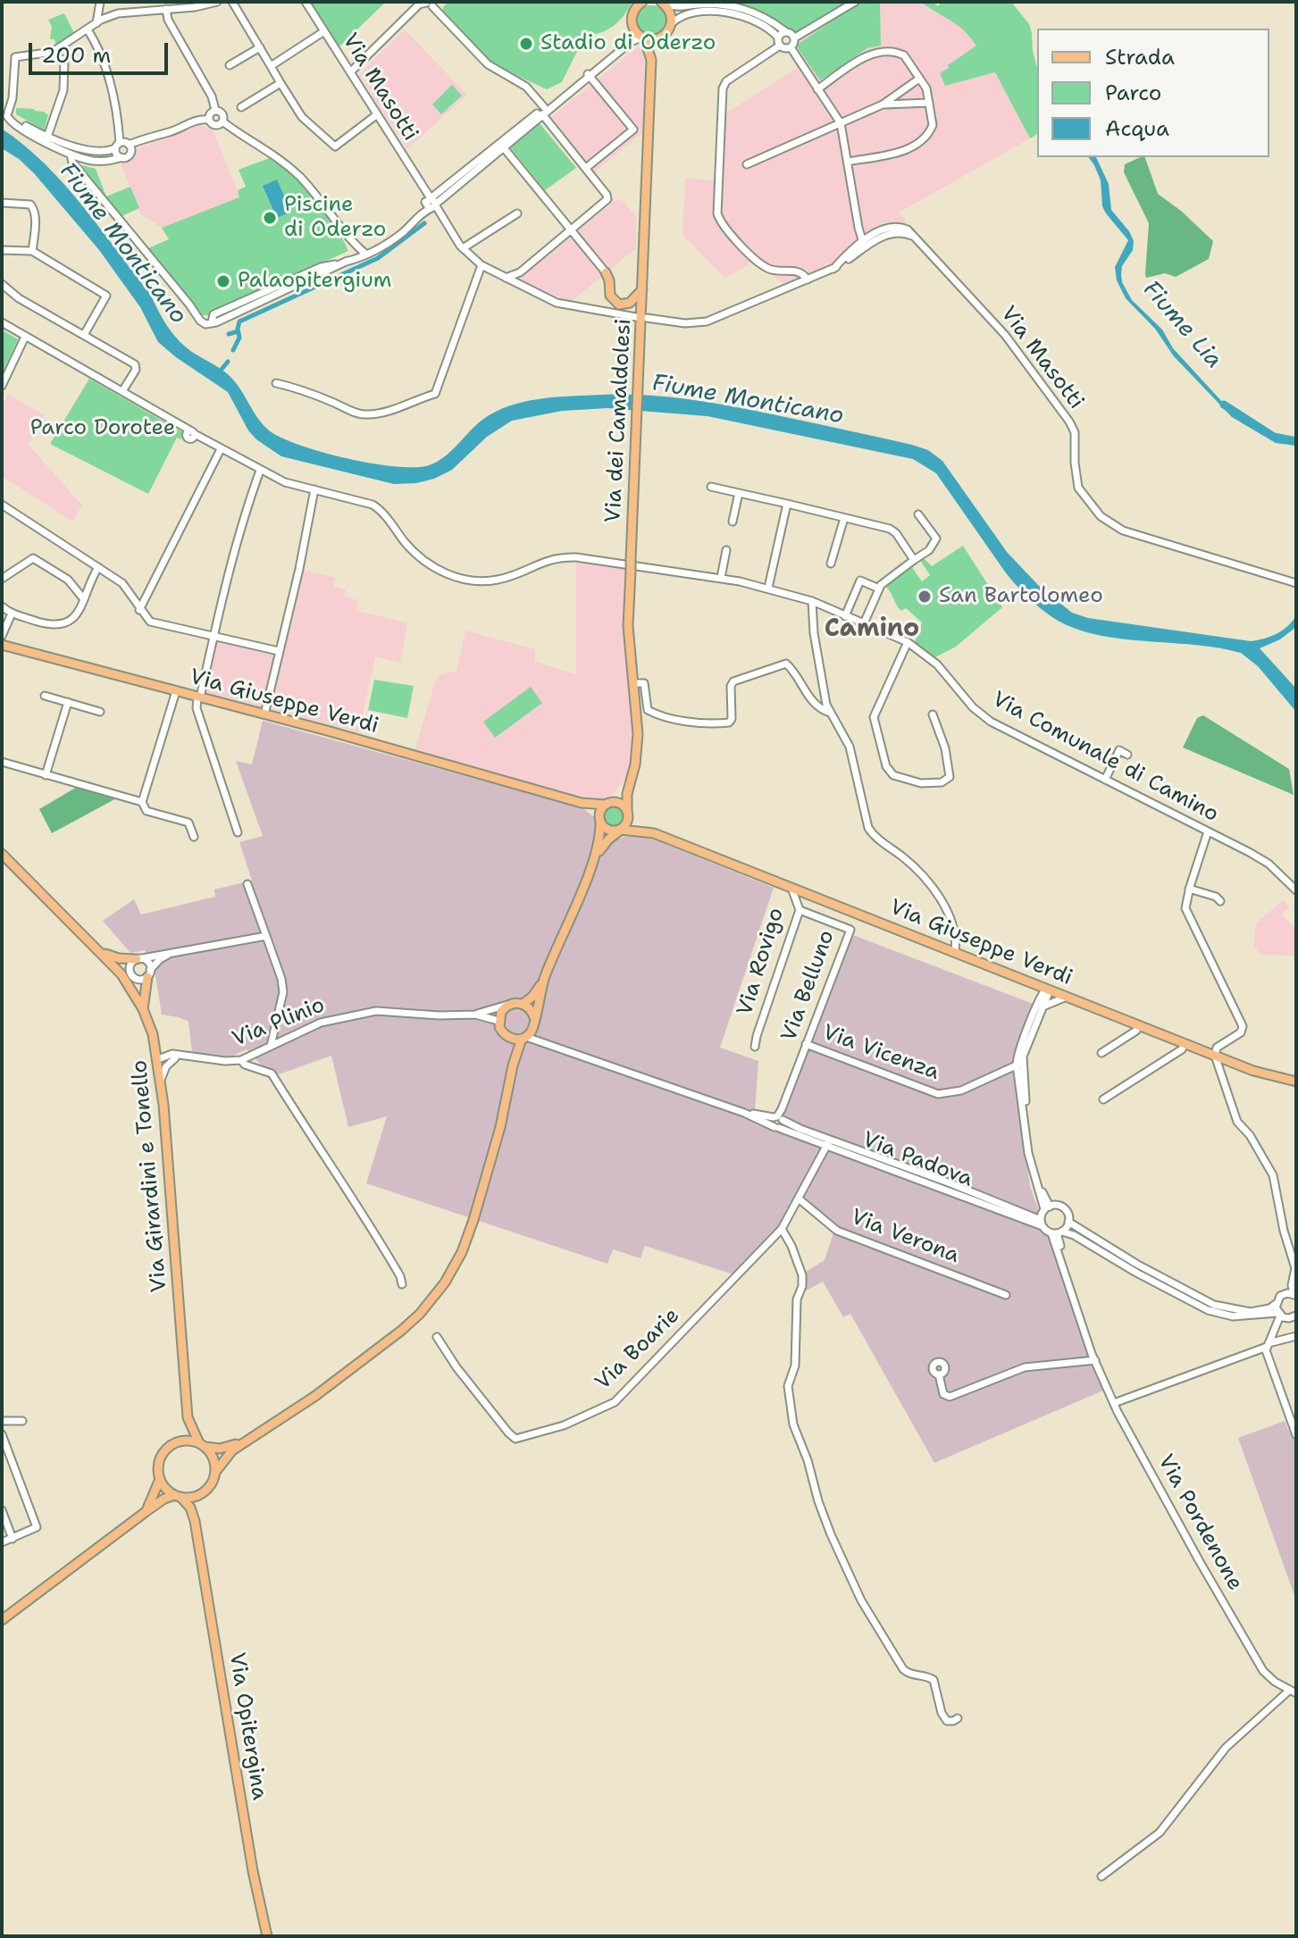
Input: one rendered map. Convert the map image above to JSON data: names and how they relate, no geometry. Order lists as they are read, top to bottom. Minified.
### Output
{"streets":{"main road":["Via dei Camaldolesi","Via Giuseppe Verdi","Via Girardini e Tonello","Via Opitergina"],"street":["Via Masotti","Via Comunale di Camino","Via Rovigo","Via Belluno","Via Plinio","Via Vicenza","Via Padova","Via Verona","Via Boarie","Via Pordenone"]},"crossings":[["Via dei Camaldolesi","Via Giuseppe Verdi"],["Via Giuseppe Verdi","Via Rovigo"],["Via Giuseppe Verdi","Via Belluno"],["Via Belluno","Via Vicenza"],["Via Belluno","Via Padova"],["Via Plinio","Via Girardini e Tonello"],["Via Padova","Via Boarie"],["Via Padova","Via Pordenone"],["Via Girardini e Tonello","Via Opitergina"],["Via Verona","Via Boarie"]],"districts":["Camino"],"water":["Fiume Monticano","Fiume Lia"],"parks":["Parco Dorotee"],"places":["Stadio di Oderzo","Piscine di Oderzo","Palaopitergium","San Bartolomeo"],"legend":["Strada","Parco","Acqua"],"scale_bar":"200 m"}
